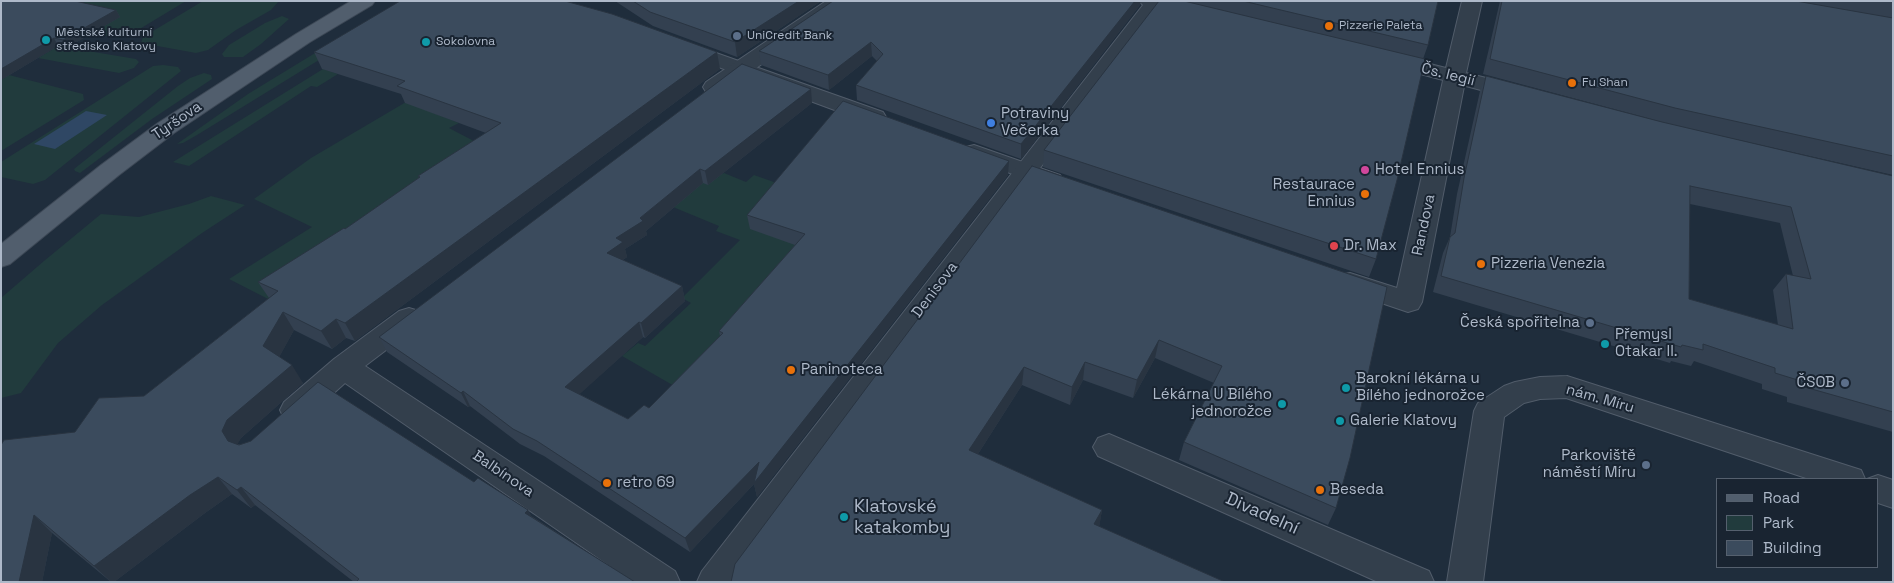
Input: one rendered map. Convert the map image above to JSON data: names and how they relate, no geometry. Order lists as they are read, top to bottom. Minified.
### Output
{"streets":{"main road":["Tyršova"],"street":["Čs. legií","Randova","Denisova","nám. Míru","Balbínova","Divadelní"]},"crossings":[["Čs. legií","Randova"]],"places":["Pizzerie Paleta","UniCredit Bank","Městské kulturní středisko Klatovy","Sokolovna","Fu Shan","Potraviny Večerka","Hotel Ennius","Restaurace Ennius","Dr. Max","Pizzeria Venezia","Česká spořitelna","Přemysl Otakar II.","Paninoteca","ČSOB","Barokní lékárna u Bílého jednorožce","Lékárna U Bílého jednorožce","Galerie Klatovy","Parkoviště náměstí Míru","retro 69","Beseda","Klatovské katakomby"],"legend":["Road","Park","Building"]}
